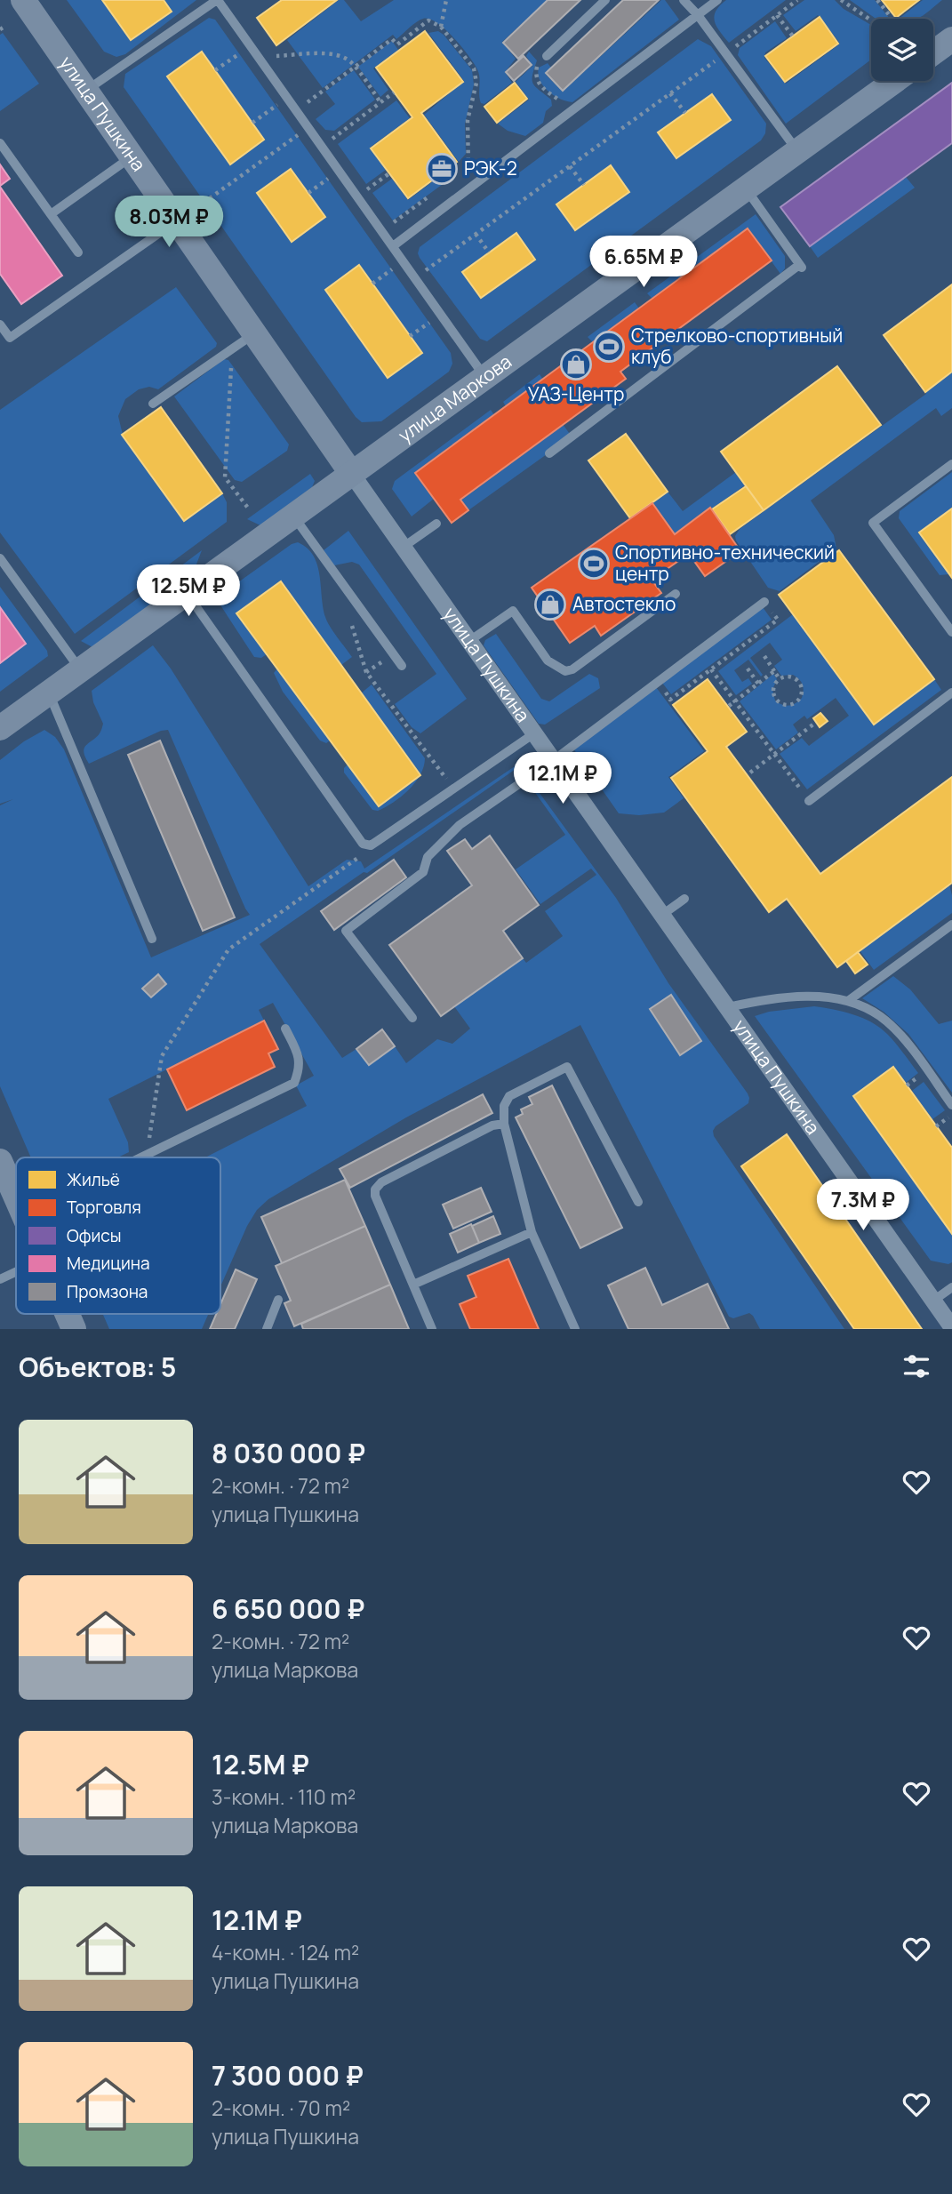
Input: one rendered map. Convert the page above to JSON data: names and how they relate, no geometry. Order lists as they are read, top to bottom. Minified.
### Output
{"streets":{"street":["улица Пушкина","улица Маркова"]},"crossings":[["улица Пушкина","улица Маркова"]],"places":{"office":["РЭК-2"],"sports":["Стрелково-спортивный клуб","Спортивно-технический центр"],"shop":["УАЗ-Центр","Автостекло"]},"legend":["Жильё","Торговля","Офисы","Медицина","Промзона"],"page":{"price":["8.03M ₽","6.65M ₽","12.5M ₽","12.1M ₽","7.3M ₽"],"heading":"Объектов: 5","list":[{"name":"8 030 000 ₽","note":"2-комн. · 72 m² · улица Пушкина"},{"name":"6 650 000 ₽","note":"2-комн. · 72 m² · улица Маркова"},{"name":"12.5M ₽","note":"3-комн. · 110 m² · улица Маркова"},{"name":"12.1M ₽","note":"4-комн. · 124 m² · улица Пушкина"},{"name":"7 300 000 ₽","note":"2-комн. · 70 m² · улица Пушкина"}]}}
